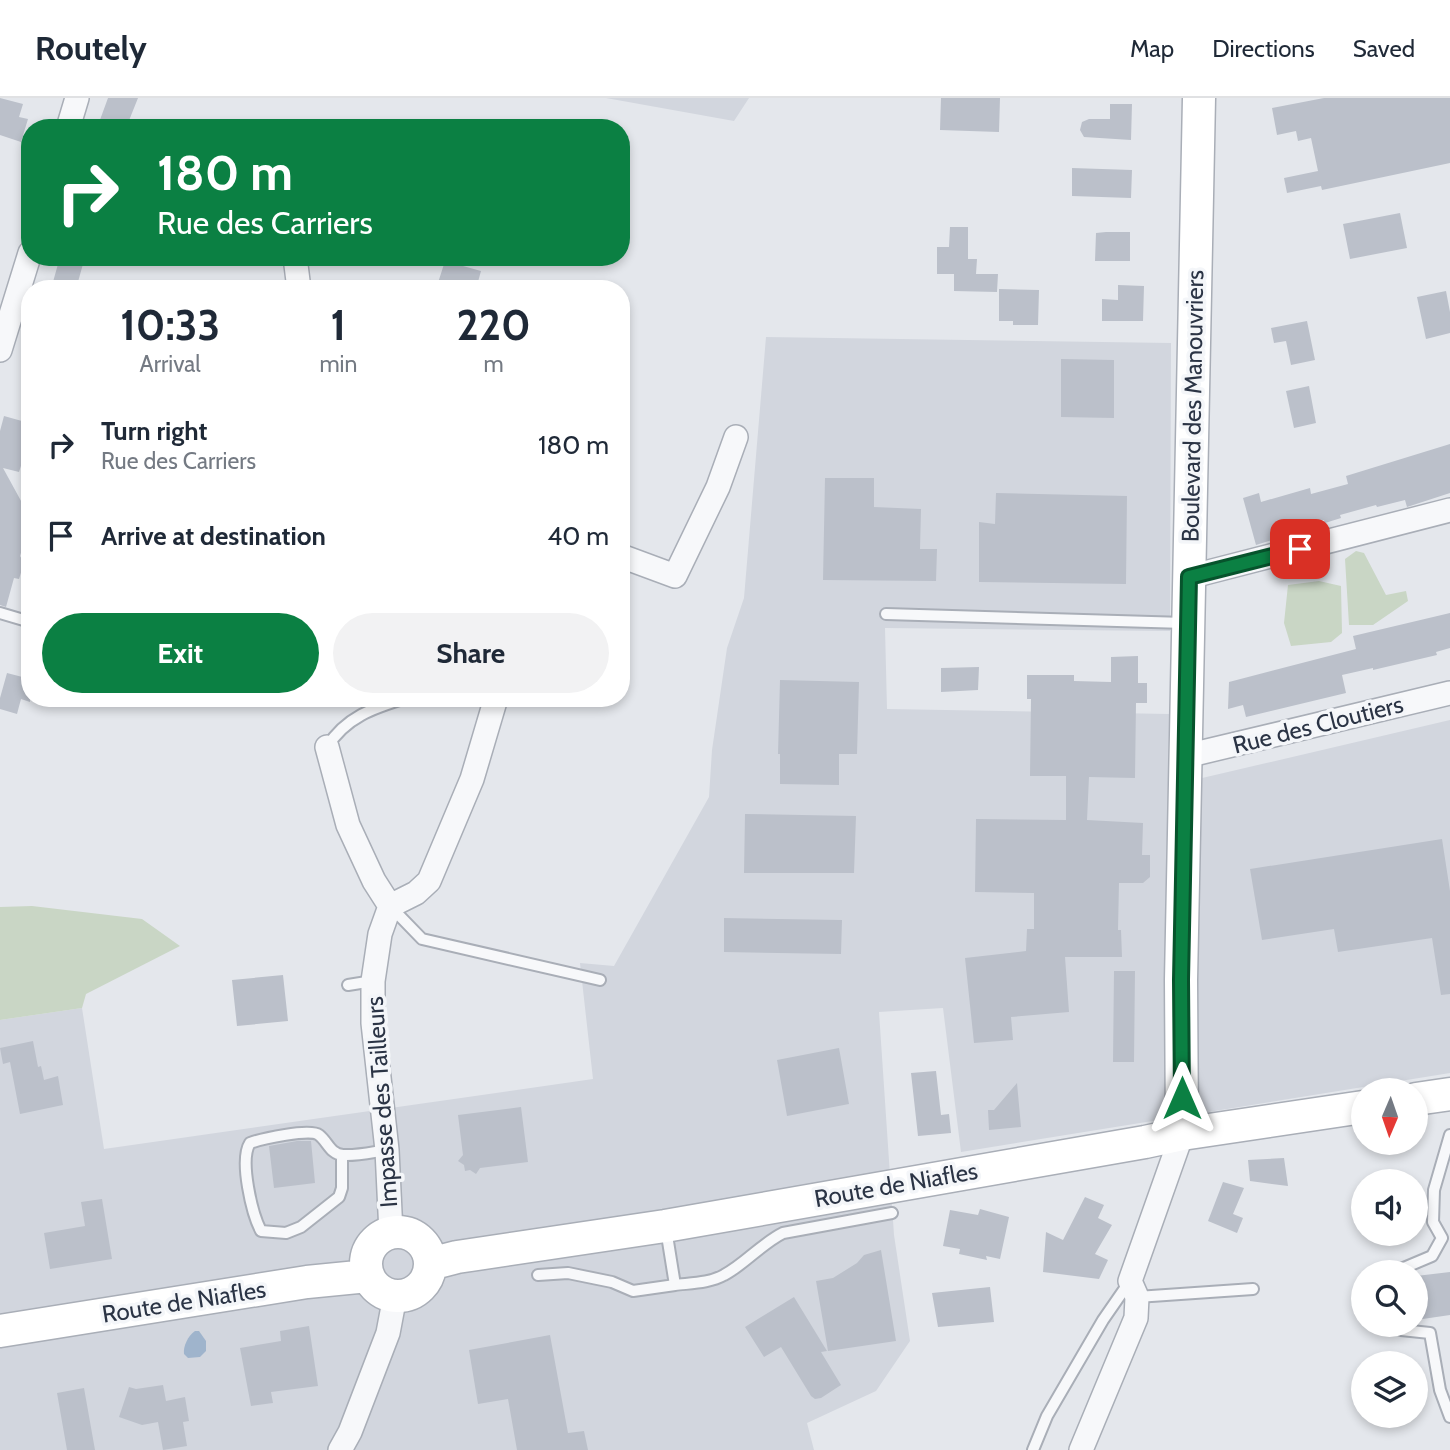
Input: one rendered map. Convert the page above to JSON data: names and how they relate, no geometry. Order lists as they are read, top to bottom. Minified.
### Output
{"streets":{"street":["Boulevard des Manouvriers","Rue des Cloutiers","Impasse des Tailleurs","Route de Niafles"]},"crossings":[["Boulevard des Manouvriers","Rue des Cloutiers"],["Boulevard des Manouvriers","Route de Niafles"],["Impasse des Tailleurs","Route de Niafles"]],"north":"bottom","page":{"header":"Routely","nav":["Map","Directions","Saved"],"turn":["180 m","Rue des Carriers"],"eta":["10:33","Arrival","1","min","220","m"],"list":[{"name":"Turn right","note":"Rue des Carriers","value":"180 m"},{"name":"Arrive at destination","value":"40 m"}],"buttons":["Exit","Share"]}}
